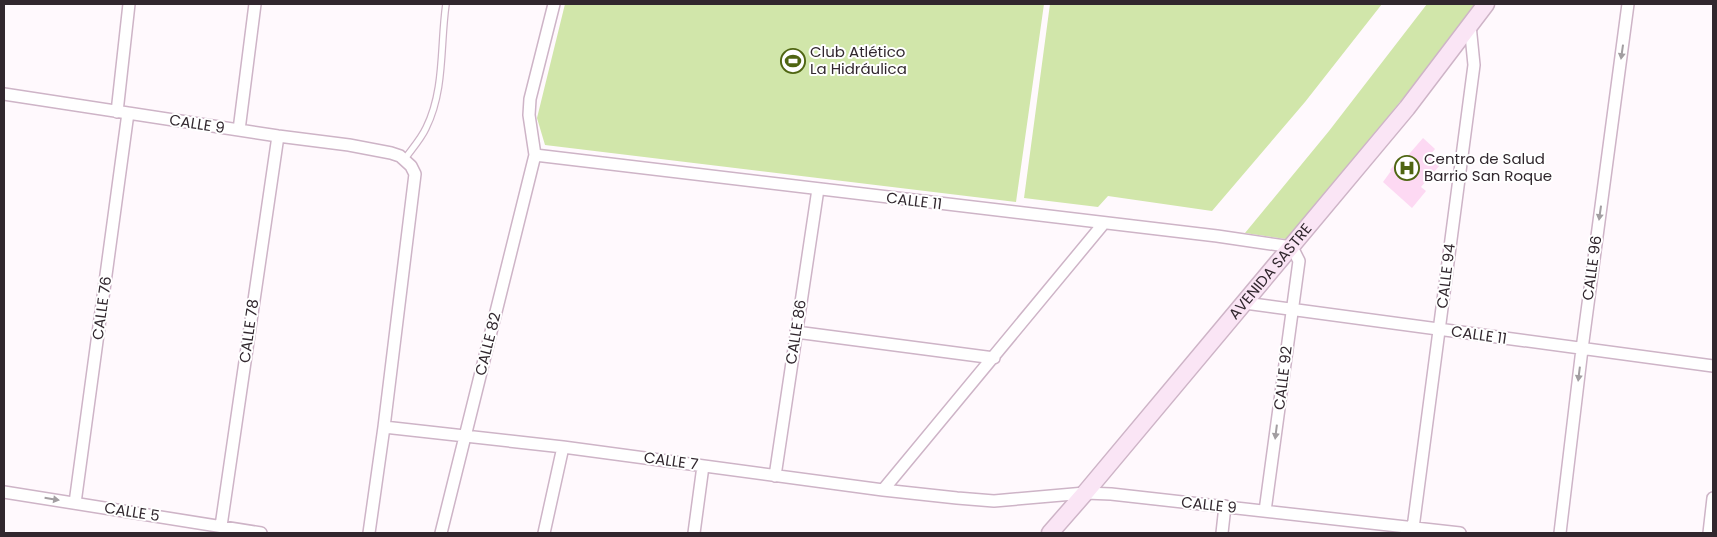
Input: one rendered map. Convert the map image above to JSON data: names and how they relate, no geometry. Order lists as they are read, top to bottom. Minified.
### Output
{"streets":{"street":["CALLE 9","CALLE 11","CALLE 96","AVENIDA SASTRE","CALLE 94","CALLE 76","CALLE 78","CALLE 86","CALLE 82","CALLE 92","CALLE 7","CALLE 5"]},"crossings":[["CALLE 9","AVENIDA SASTRE"],["CALLE 9","CALLE 94"],["CALLE 9","CALLE 76"],["CALLE 9","CALLE 78"],["CALLE 9","CALLE 92"],["CALLE 9","CALLE 7"],["CALLE 11","CALLE 96"],["CALLE 11","AVENIDA SASTRE"],["CALLE 11","CALLE 94"],["CALLE 11","CALLE 86"],["CALLE 11","CALLE 82"],["CALLE 11","CALLE 92"],["AVENIDA SASTRE","CALLE 94"],["AVENIDA SASTRE","CALLE 92"],["CALLE 76","CALLE 5"],["CALLE 78","CALLE 5"],["CALLE 86","CALLE 7"],["CALLE 82","CALLE 7"]],"one_way":["CALLE 96","CALLE 92"],"places":{"sports":["Club Atlético La Hidráulica"],"hospital":["Centro de Salud Barrio San Roque"]}}
